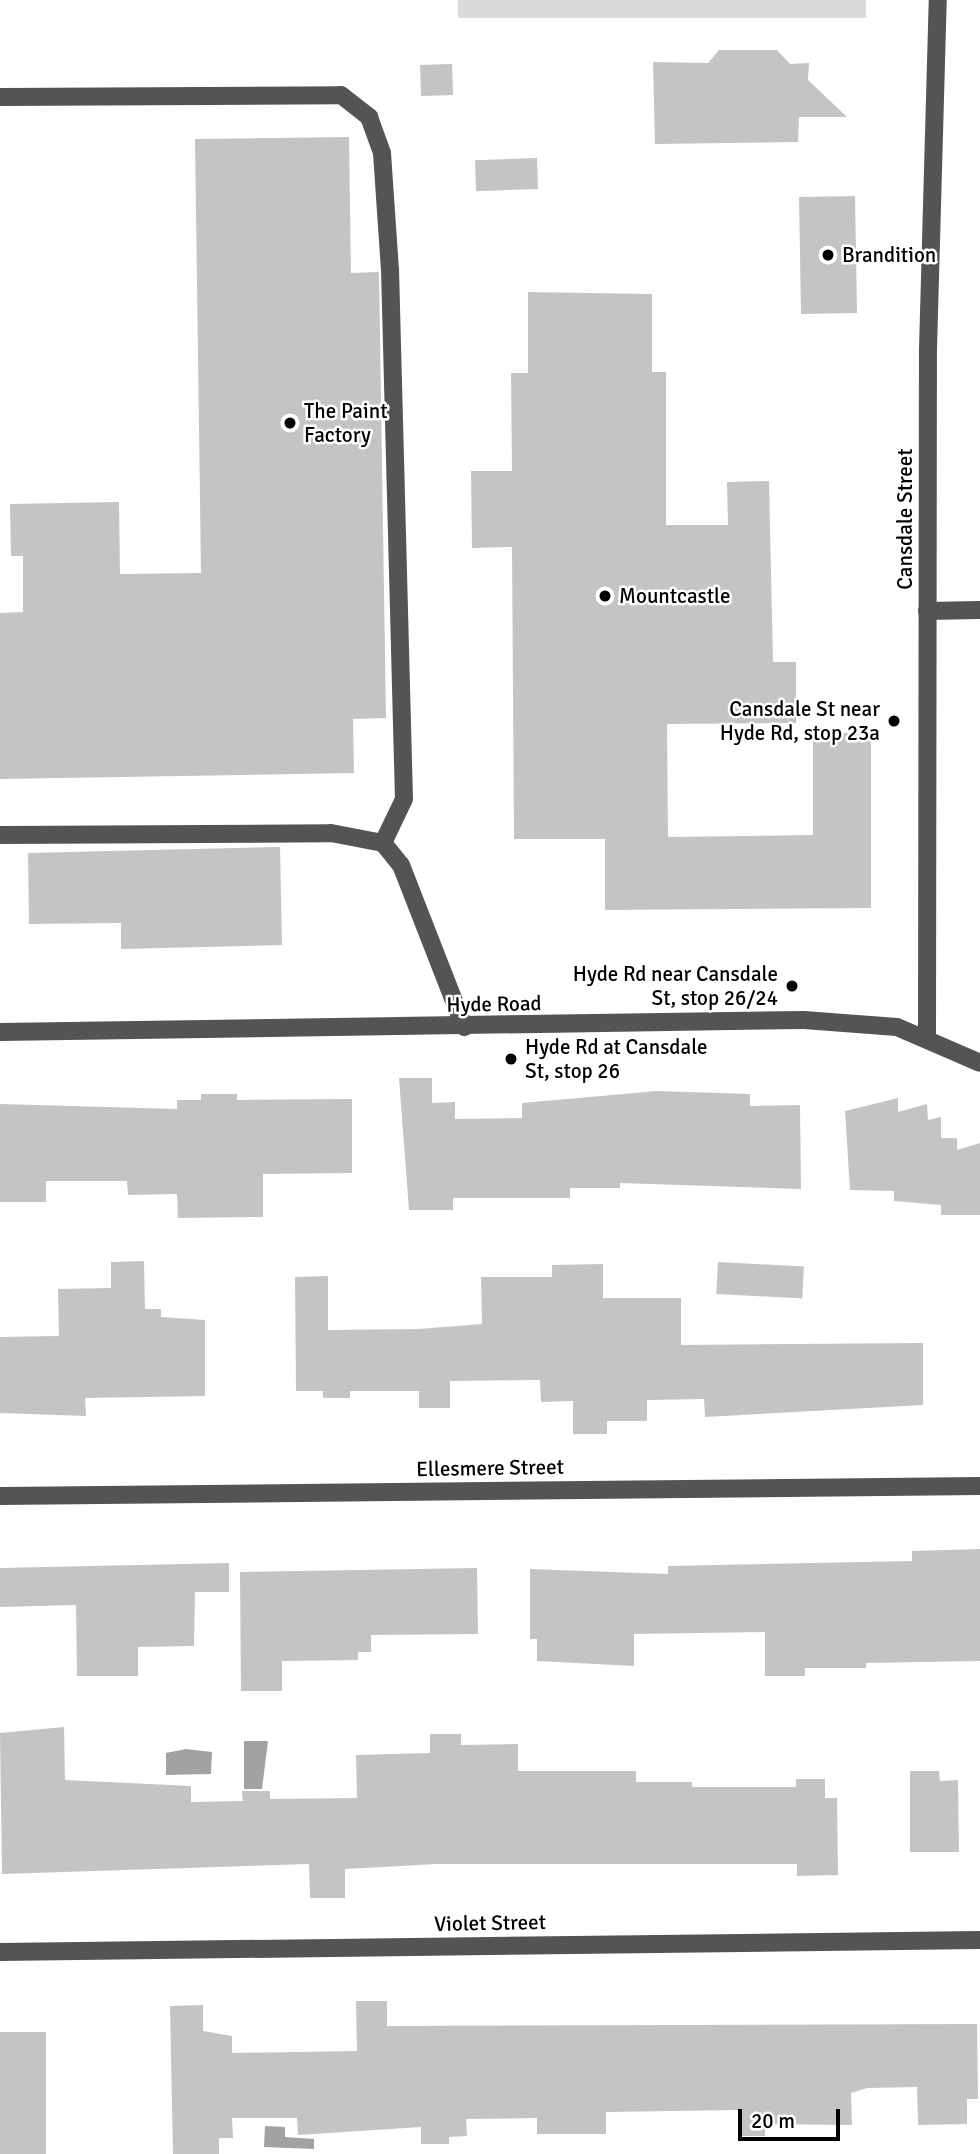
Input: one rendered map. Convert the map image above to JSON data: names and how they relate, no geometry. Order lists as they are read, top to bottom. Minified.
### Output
{"streets":{"street":["Cansdale Street","Hyde Road","Ellesmere Street","Violet Street"]},"crossings":[["Cansdale Street","Hyde Road"]],"places":["Brandition","The Paint Factory","Mountcastle","Cansdale St near Hyde Rd, stop 23a","Hyde Rd near Cansdale St, stop 26/24","Hyde Rd at Cansdale St, stop 26"],"scale_bar":"20 m"}
